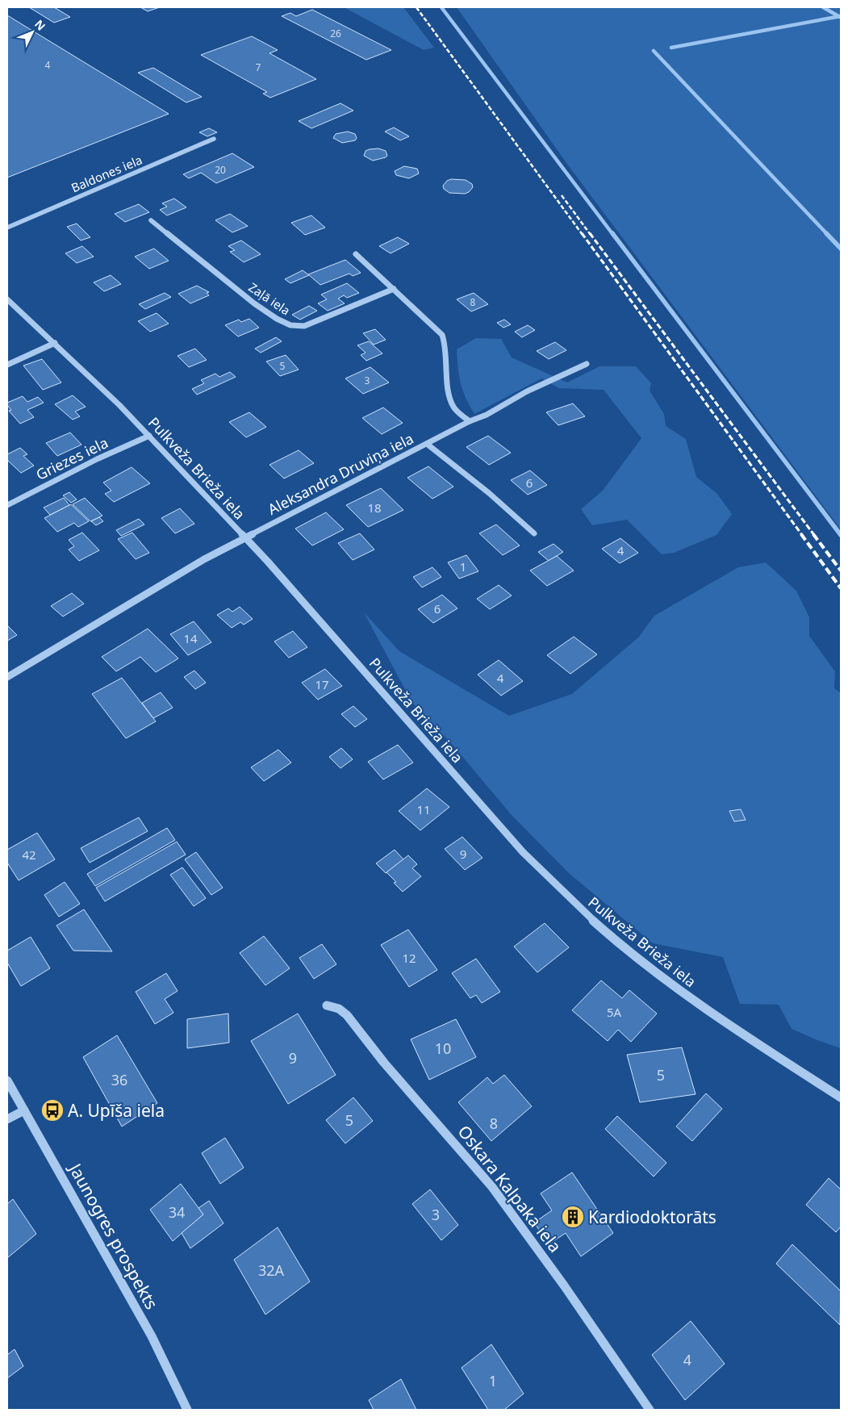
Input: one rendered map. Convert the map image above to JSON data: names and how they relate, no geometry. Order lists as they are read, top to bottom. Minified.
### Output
{"streets":{"street":["Baldones iela","Zaļā iela","Griezes iela","Pulkveža Brieža iela","Aleksandra Druviņa iela","Oskara Kalpaka iela","Jaunogres prospekts"]},"crossings":[["Griezes iela","Pulkveža Brieža iela"],["Pulkveža Brieža iela","Aleksandra Druviņa iela"]],"places":{"bus stop":["A. Upīša iela"],"building":["Kardiodoktorāts"]},"house_numbers":["26","4","7","20","8","5","3","6","18","4","1","6","14","4","17","11","9","42","12","5A","10","9","5","36","5","8","34","3","32A","4","1"],"north":"top right"}
